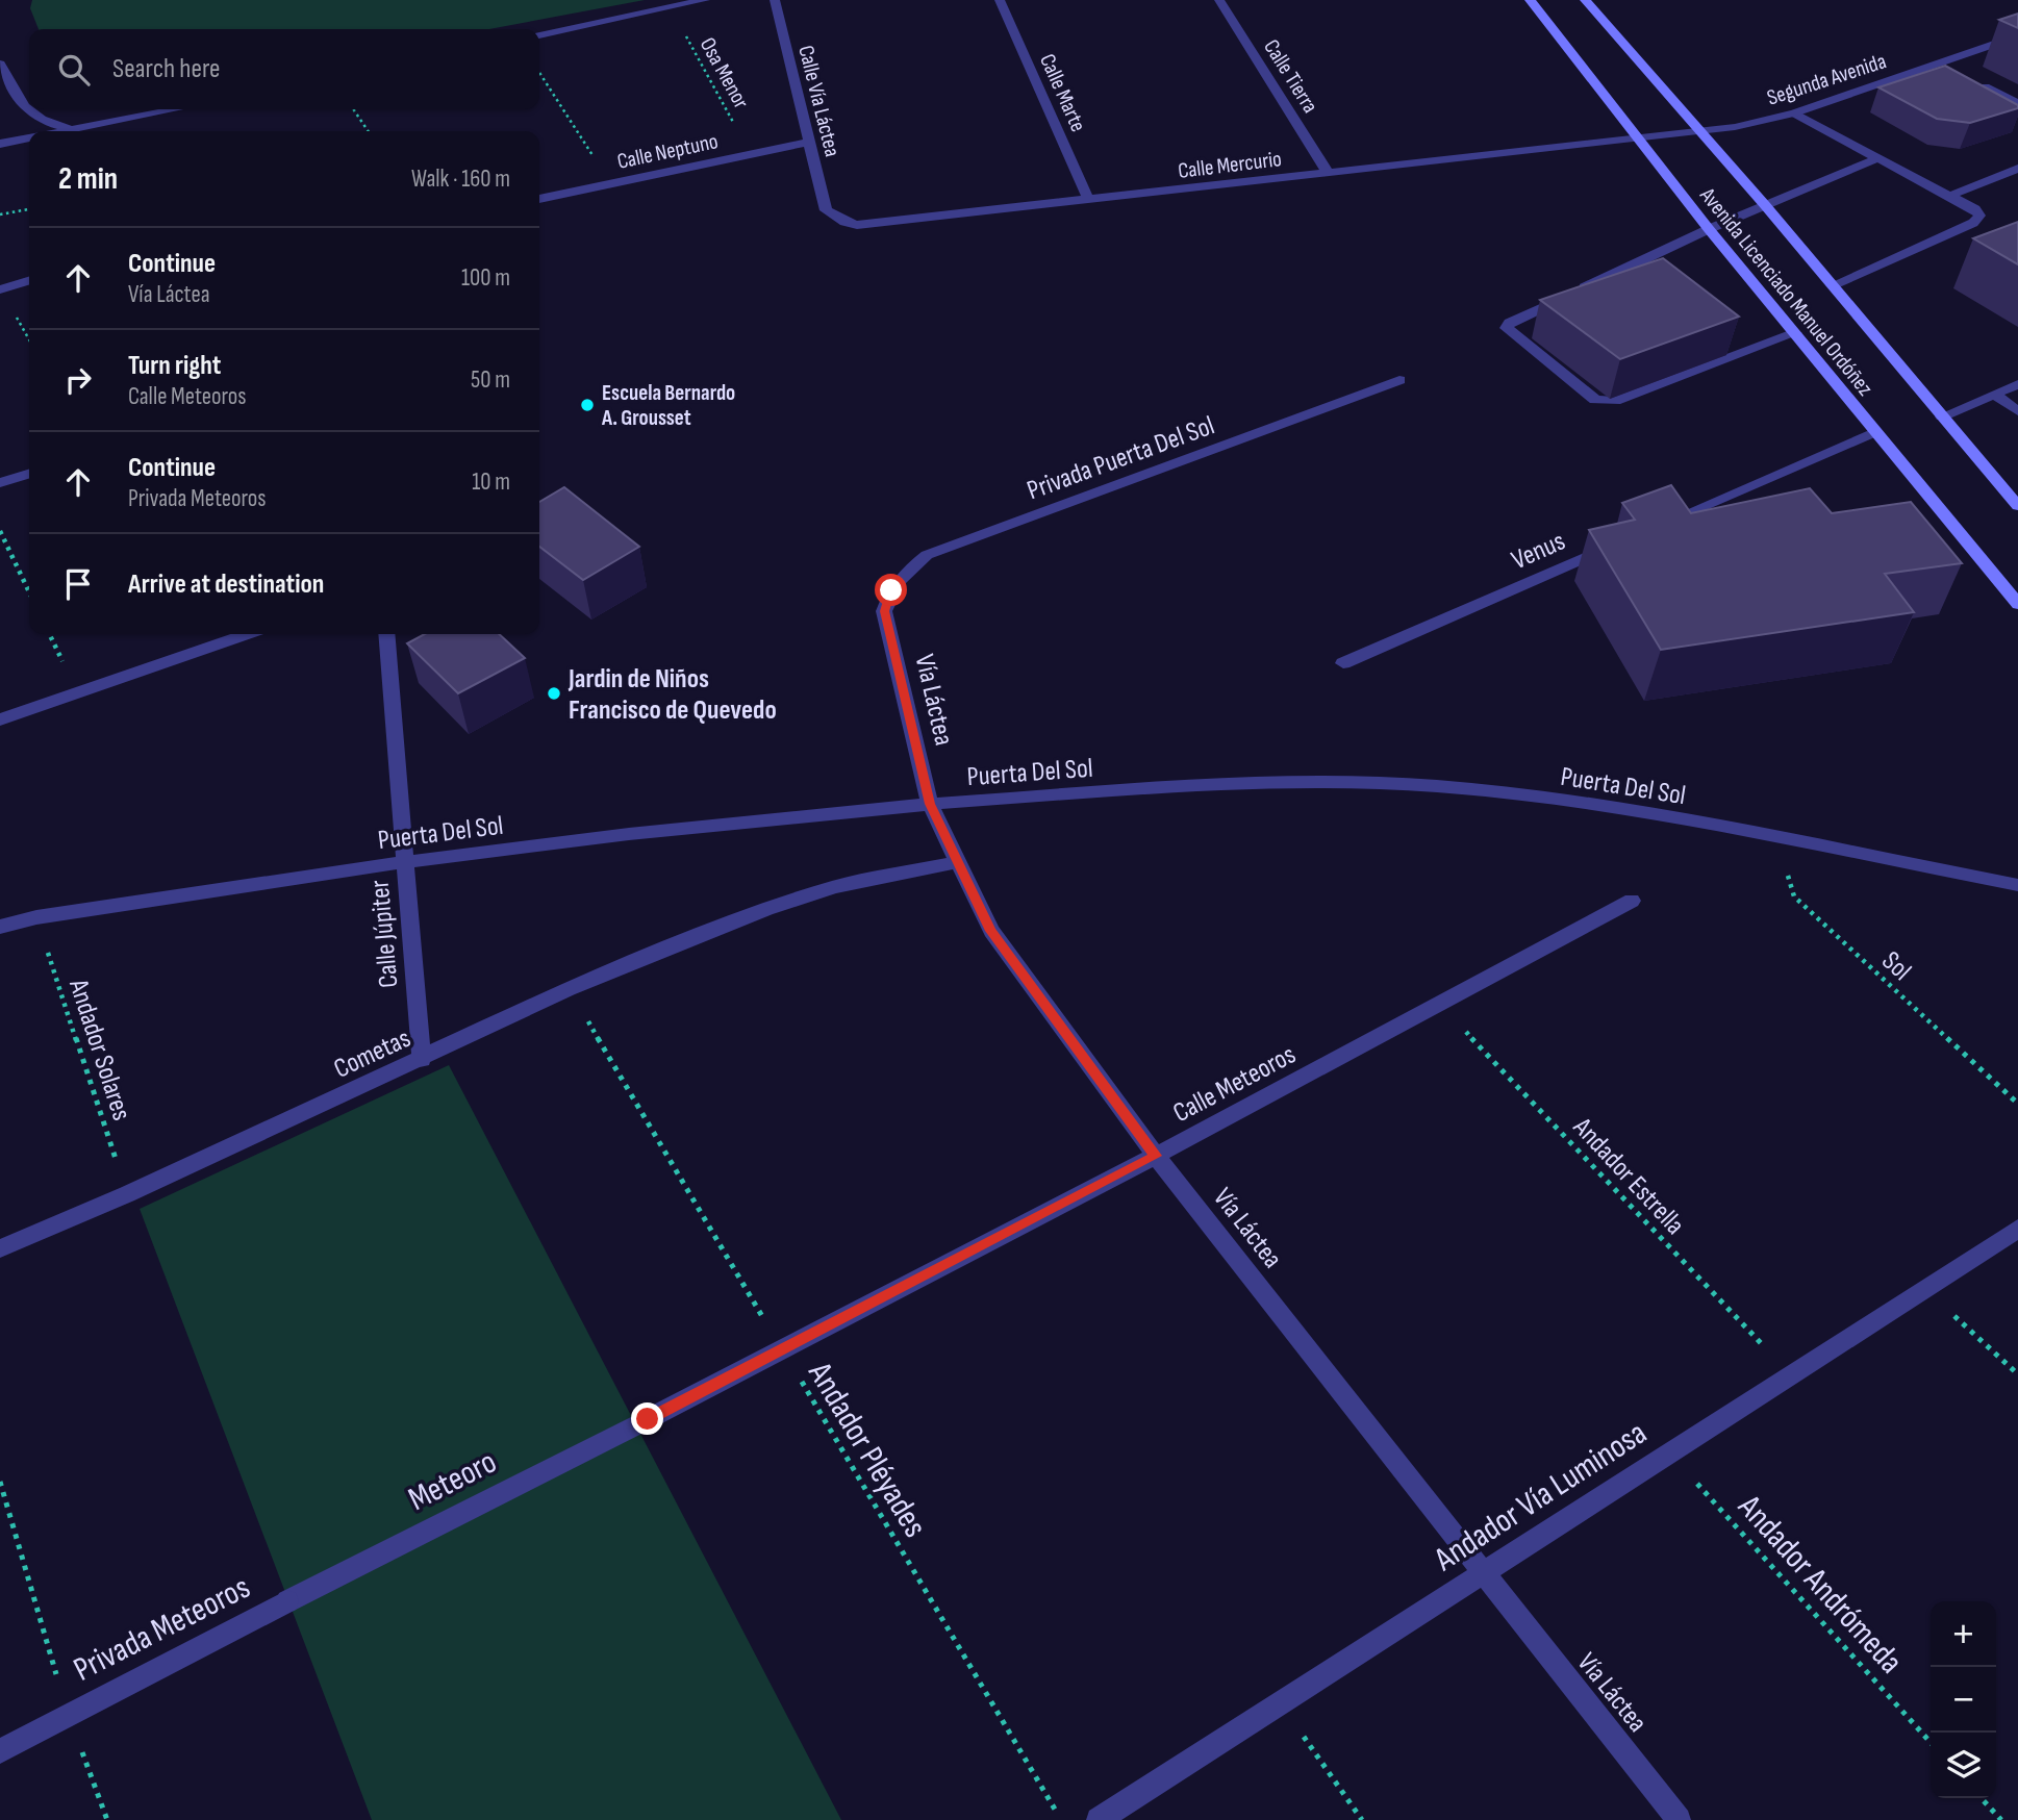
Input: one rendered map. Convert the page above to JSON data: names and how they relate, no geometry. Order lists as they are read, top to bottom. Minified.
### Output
{"streets":{"main road":["Avenida Licenciado Manuel Ordóñez"],"street":["Calle Tierra","Segunda Avenida","Calle Marte","Calle Vía Láctea","Calle Neptuno","Calle Mercurio","Privada Puerta Del Sol","Venus","Vía Láctea","Puerta Del Sol","Calle Júpiter","Cometas","Calle Meteoros","Meteoro","Andador Vía Luminosa","Privada Meteoros"],"path":["Osa Menor","Sol","Andador Solares","Andador Estrella","Andador Pléyades","Andador Andrómeda"]},"crossings":[["Osa Menor","Calle Neptuno"],["Calle Tierra","Calle Mercurio"],["Segunda Avenida","Calle Mercurio"],["Segunda Avenida","Avenida Licenciado Manuel Ordóñez"],["Calle Marte","Calle Mercurio"],["Calle Vía Láctea","Calle Neptuno"],["Calle Vía Láctea","Calle Mercurio"],["Calle Mercurio","Avenida Licenciado Manuel Ordóñez"],["Privada Puerta Del Sol","Vía Láctea"],["Vía Láctea","Puerta Del Sol"],["Vía Láctea","Cometas"],["Vía Láctea","Calle Meteoros"],["Vía Láctea","Andador Vía Luminosa"],["Puerta Del Sol","Calle Júpiter"],["Puerta Del Sol","Sol"],["Puerta Del Sol","Andador Solares"],["Calle Júpiter","Cometas"],["Andador Solares","Cometas"],["Cometas","Andador Pléyades"],["Calle Meteoros","Andador Estrella"],["Calle Meteoros","Andador Pléyades"],["Calle Meteoros","Meteoro"],["Andador Estrella","Andador Vía Luminosa"],["Andador Pléyades","Meteoro"],["Meteoro","Privada Meteoros"],["Andador Vía Luminosa","Andador Andrómeda"]],"places":["Escuela Bernardo A. Grousset","Jardin de Niños Francisco de Quevedo"],"page":{"search":"Search here","heading":["2 min","Walk · 160 m"],"list":[["Continue","Vía Láctea","100 m"],["Turn right","Calle Meteoros","50 m"],["Continue","Privada Meteoros","10 m"],"Arrive at destination"],"map_buttons":["+","−"]}}
